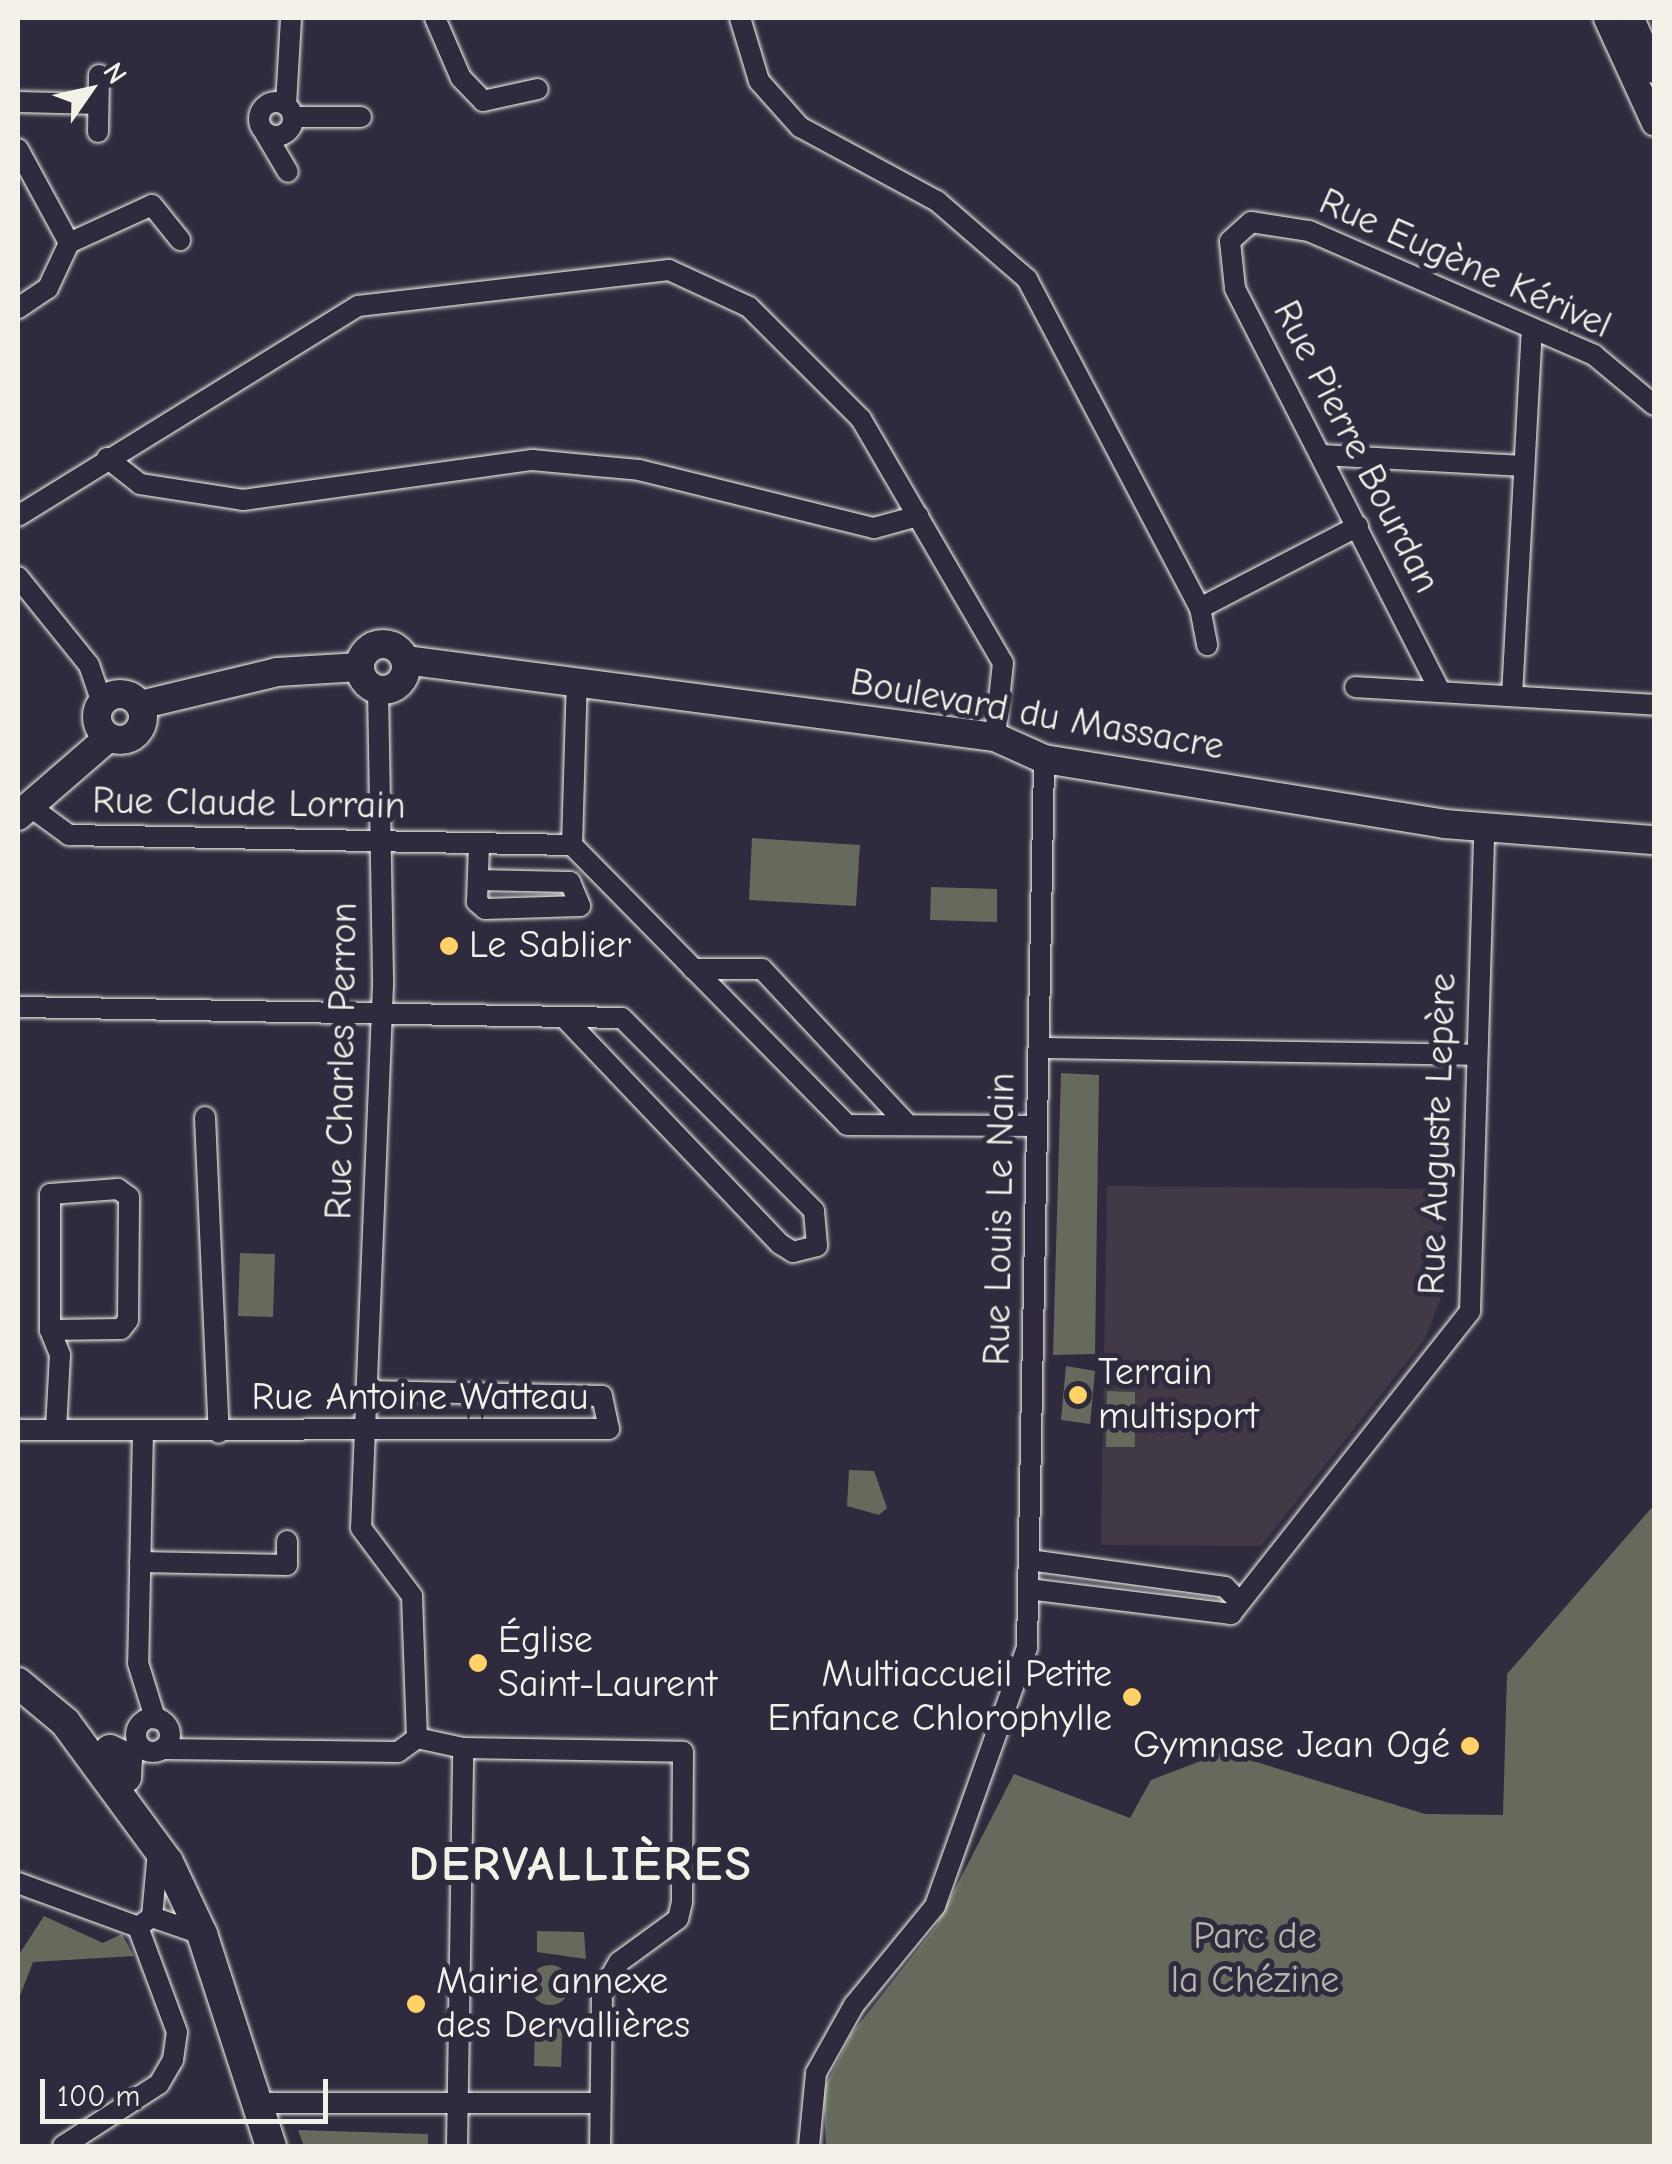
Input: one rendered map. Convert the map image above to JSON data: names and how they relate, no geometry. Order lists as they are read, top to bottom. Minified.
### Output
{"streets":{"main road":["Boulevard du Massacre"],"street":["Rue Eugène Kérivel","Rue Pierre Bourdan","Rue Claude Lorrain","Rue Charles Perron","Rue Auguste Lepère","Rue Louis Le Nain","Rue Antoine Watteau"]},"crossings":[["Rue Eugène Kérivel","Rue Pierre Bourdan"],["Boulevard du Massacre","Rue Auguste Lepère"],["Rue Claude Lorrain","Rue Charles Perron"],["Rue Charles Perron","Rue Antoine Watteau"],["Rue Auguste Lepère","Rue Louis Le Nain"]],"districts":["DERVALLIÈRES"],"parks":["Parc de la Chézine"],"places":["Le Sablier","Terrain multisport","Église Saint-Laurent","Multiaccueil Petite Enfance Chlorophylle","Gymnase Jean Ogé","Mairie annexe des Dervallières"],"scale_bar":"100 m","north":"top right"}
